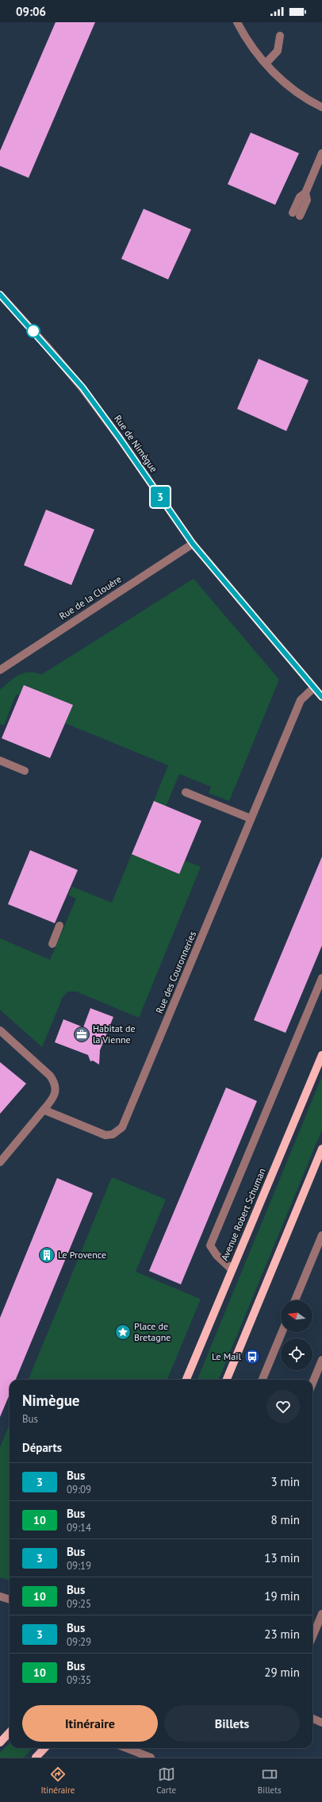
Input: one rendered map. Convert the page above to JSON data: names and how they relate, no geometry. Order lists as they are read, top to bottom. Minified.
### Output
{"streets":{"main road":["Avenue Robert Schuman"],"street":["Rue de Nimègue","Rue de la Clouère","Rue des Couronneries"]},"crossings":[["Rue de Nimègue","Rue de la Clouère"],["Rue de Nimègue","Rue des Couronneries"]],"places":{"office":["Habitat de la Vienne"],"building":["Le Provence"],"place":["Place de Bretagne"],"bus stop":["Le Mail"]},"lines":["bus line 3"],"north":"left","page":{"status":"09:06","on_map":"3","heading":[["Nimègue","Bus"],"Départs"],"list":[{"mark":"3","name":"Bus","note":"09:09","value":"3 min"},{"mark":"10","name":"Bus","note":"09:14","value":"8 min"},{"mark":"3","name":"Bus","note":"09:19","value":"13 min"},{"mark":"10","name":"Bus","note":"09:25","value":"19 min"},{"mark":"3","name":"Bus","note":"09:29","value":"23 min"},{"mark":"10","name":"Bus","note":"09:35","value":"29 min"}],"buttons":["Itinéraire","Billets"],"tabs":["Itinéraire","Carte","Billets"]}}
